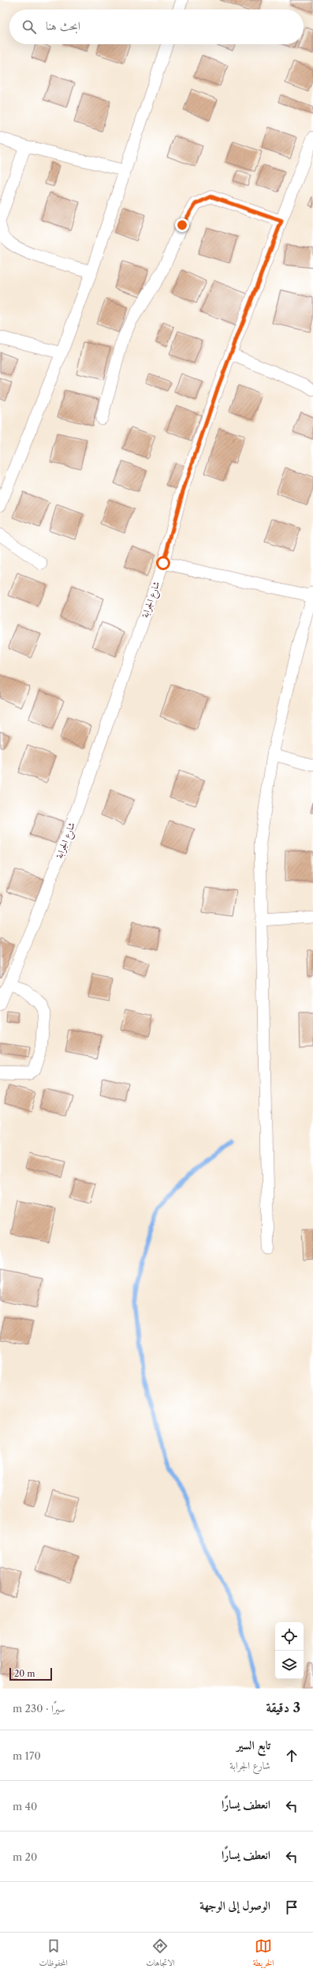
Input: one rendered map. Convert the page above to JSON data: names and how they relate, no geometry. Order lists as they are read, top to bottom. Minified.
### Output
{"streets":{"street":["شارع الجرابة"]},"scale_bar":"20 m","page":{"search":"ابحث هنا","scale":"20 m","heading":["3 دقيقة","سيرًا · 230 m"],"list":[["تابع السير","شارع الجرابة","170 m"],["انعطف يسارًا","40 m"],["انعطف يسارًا","20 m"],"الوصول إلى الوجهة"],"nav":["الخريطة","الاتجاهات","المحفوظات"]}}
